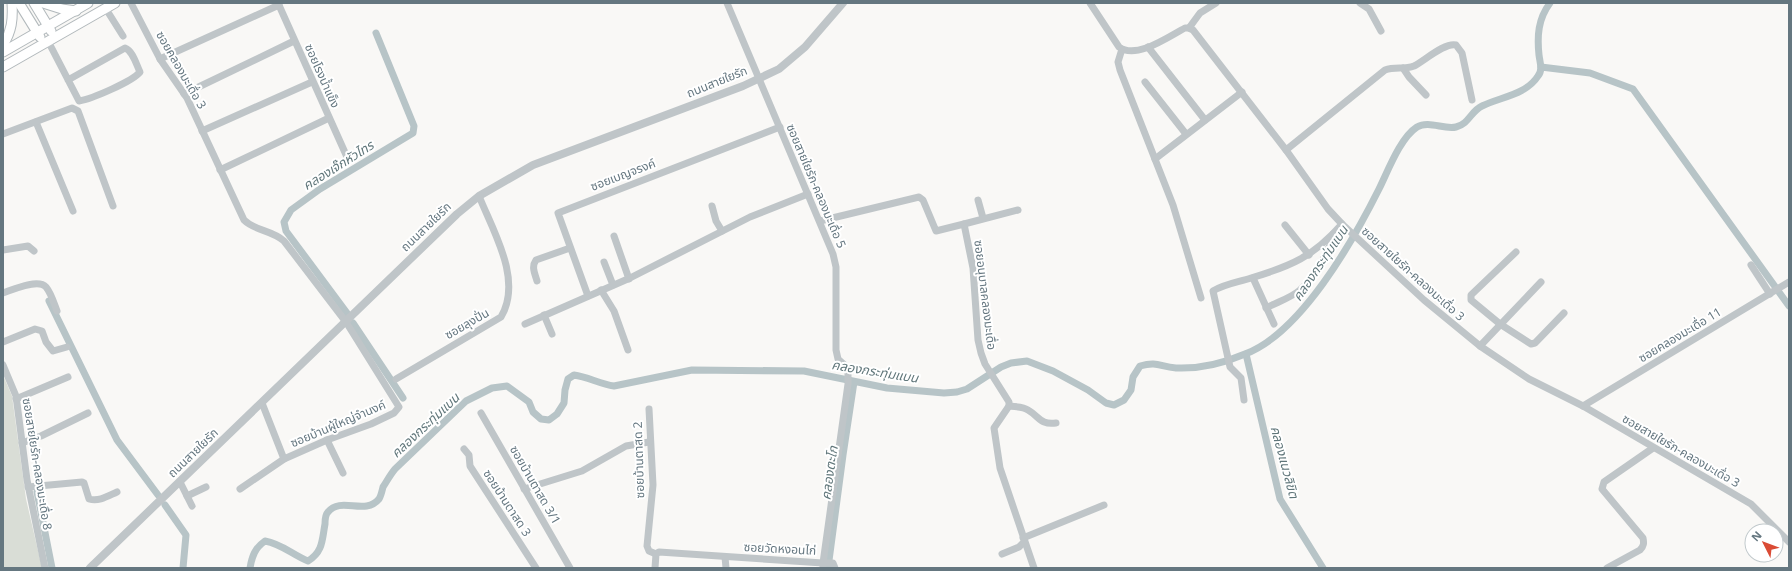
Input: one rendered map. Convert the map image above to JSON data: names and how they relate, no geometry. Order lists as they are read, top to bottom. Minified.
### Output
{"streets":{"street":["ซอยคลองมะเดื่อ 3","ซอยโรงน้ำแข็ง","ถนนสายใยรัก","ซอยเบญจรงค์","ซอยสายใยรัก-คลองมะเดื่อ 5","ซอยสายใยรัก-คลองมะเดื่อ 3","ซอยอนุบาลคลองมะเดื่อ","ซอยลุงปั่น","ซอยคลองมะเดื่อ 11","ซอยบ้านผู้ใหญ่จำนงค์","ซอยบ้านตาสด 2","ซอยสายใยรัก-คลองมะเดื่อ 8","ซอยบ้านตาสด 3/1","ซอยบ้านตาสด 3","ซอยวัดหงอนไก่"]},"crossings":[["ซอยคลองมะเดื่อ 3","ถนนสายใยรัก"],["ซอยคลองมะเดื่อ 3","ซอยบ้านผู้ใหญ่จำนงค์"],["ถนนสายใยรัก","ซอยสายใยรัก-คลองมะเดื่อ 5"],["ถนนสายใยรัก","ซอยลุงปั่น"],["ถนนสายใยรัก","ซอยบ้านผู้ใหญ่จำนงค์"],["ซอยเบญจรงค์","ซอยสายใยรัก-คลองมะเดื่อ 5"],["ซอยสายใยรัก-คลองมะเดื่อ 5","ซอยวัดหงอนไก่"],["ซอยสายใยรัก-คลองมะเดื่อ 3","ซอยคลองมะเดื่อ 11"],["ซอยบ้านตาสด 2","ซอยวัดหงอนไก่"]],"water":["คลองเจ๊กหัวไทร","คลองกระทุ่มแบน","คลองแนวลิขิต","คลองตะโก"],"north":"top left"}
